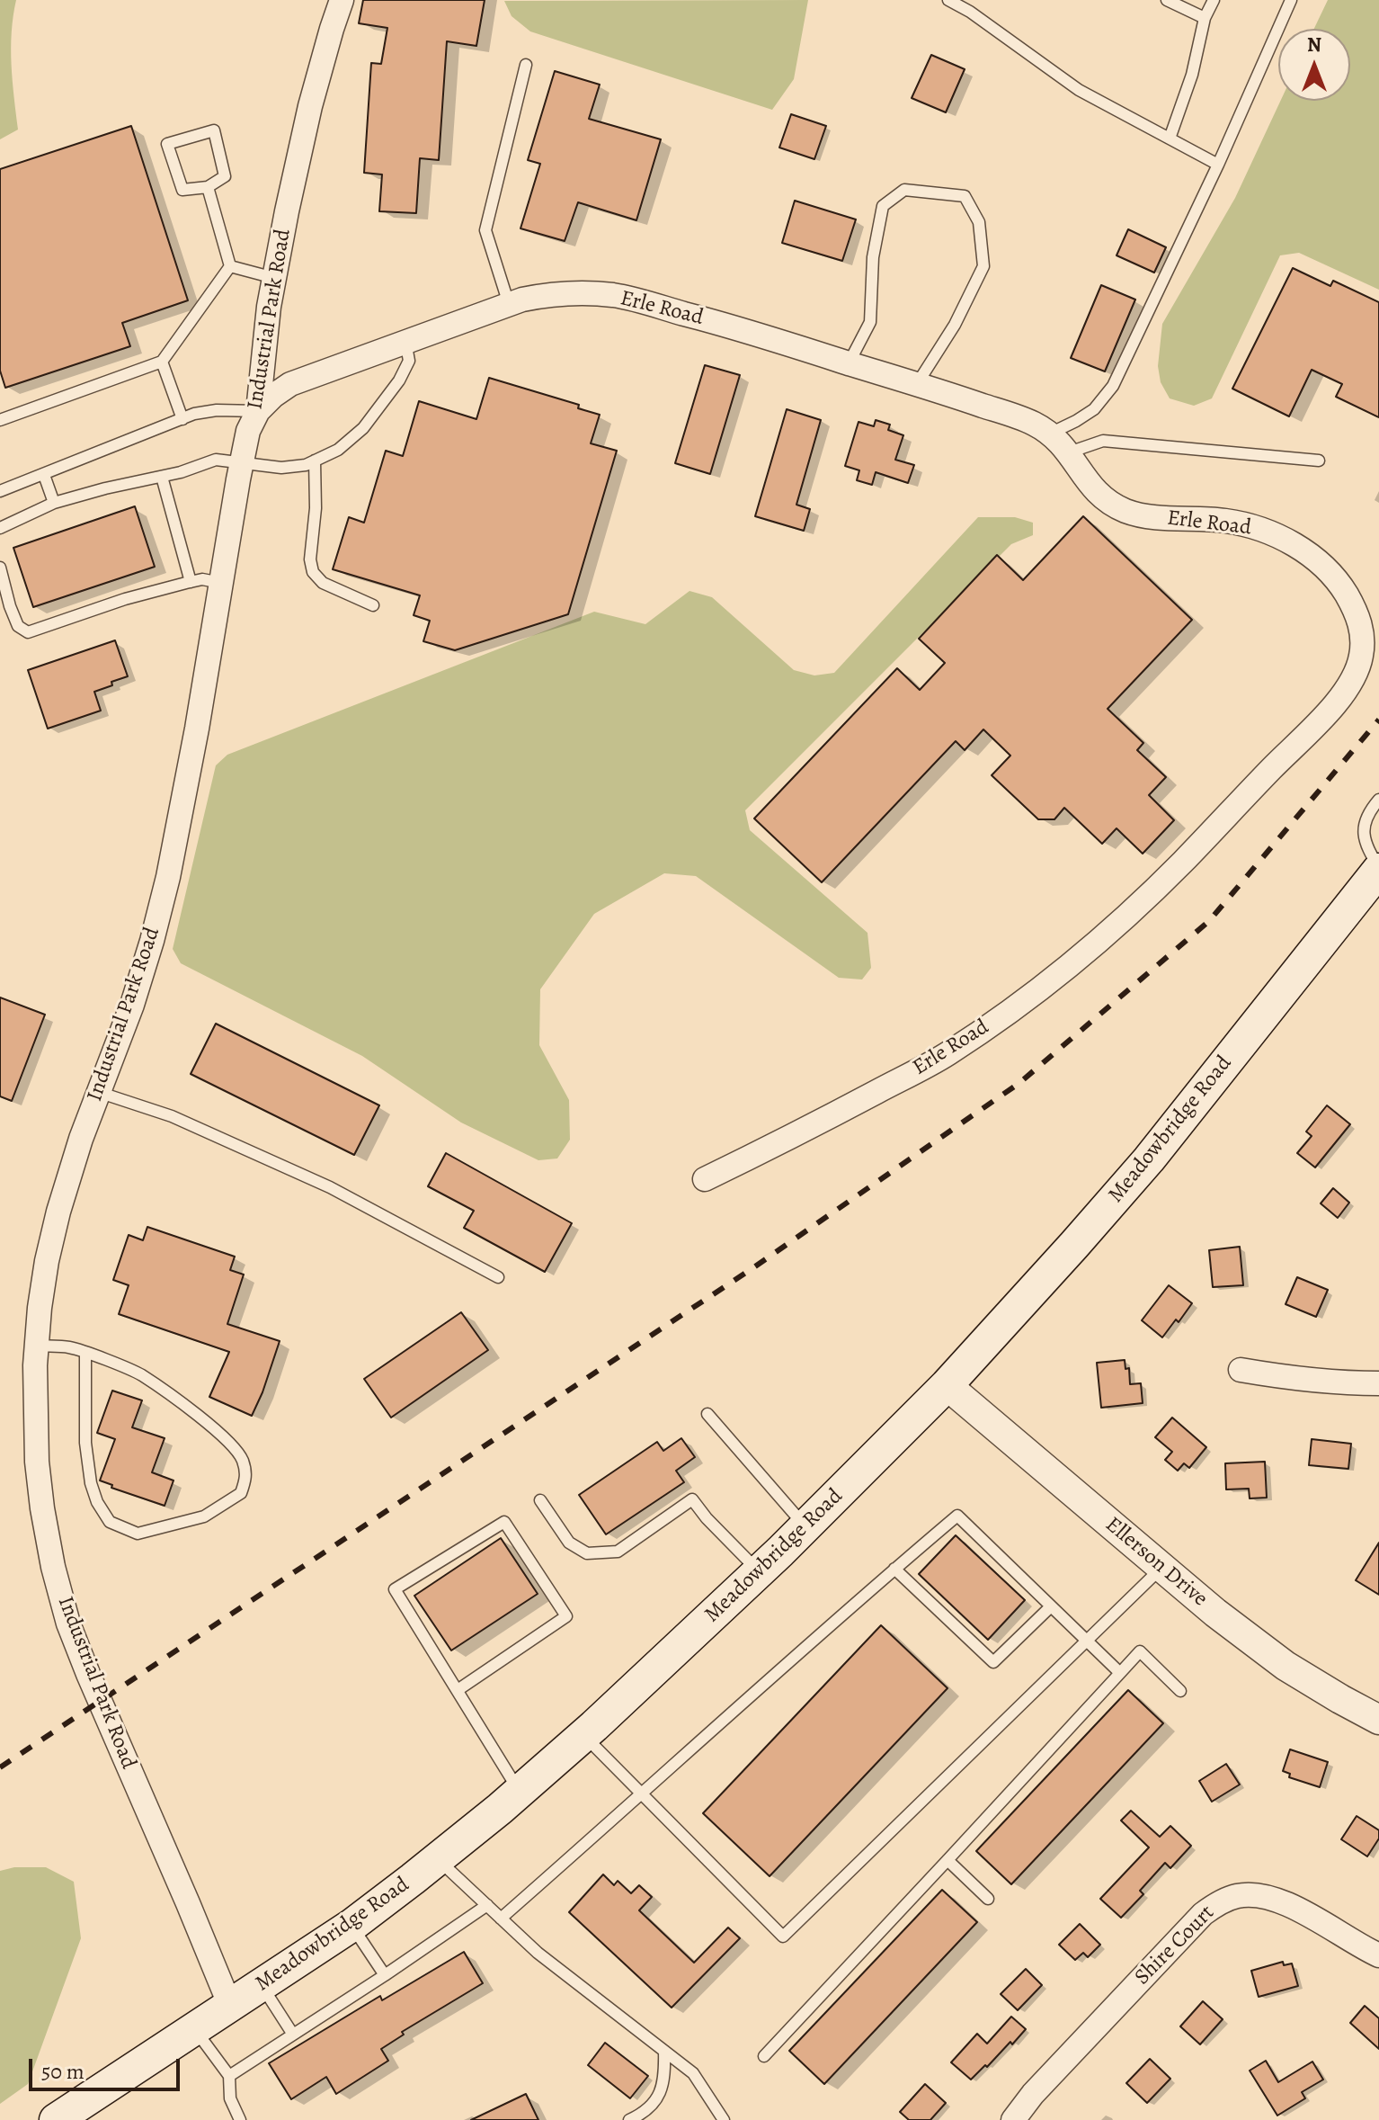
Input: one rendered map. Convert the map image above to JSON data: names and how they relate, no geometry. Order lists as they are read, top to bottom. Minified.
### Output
{"streets":{"main road":["Meadowbridge Road"],"street":["Erle Road","Industrial Park Road","Ellerson Drive","Shire Court"]},"crossings":[["Erle Road","Industrial Park Road"],["Industrial Park Road","Meadowbridge Road"],["Meadowbridge Road","Ellerson Drive"]],"scale_bar":"50 m","north":"top"}
